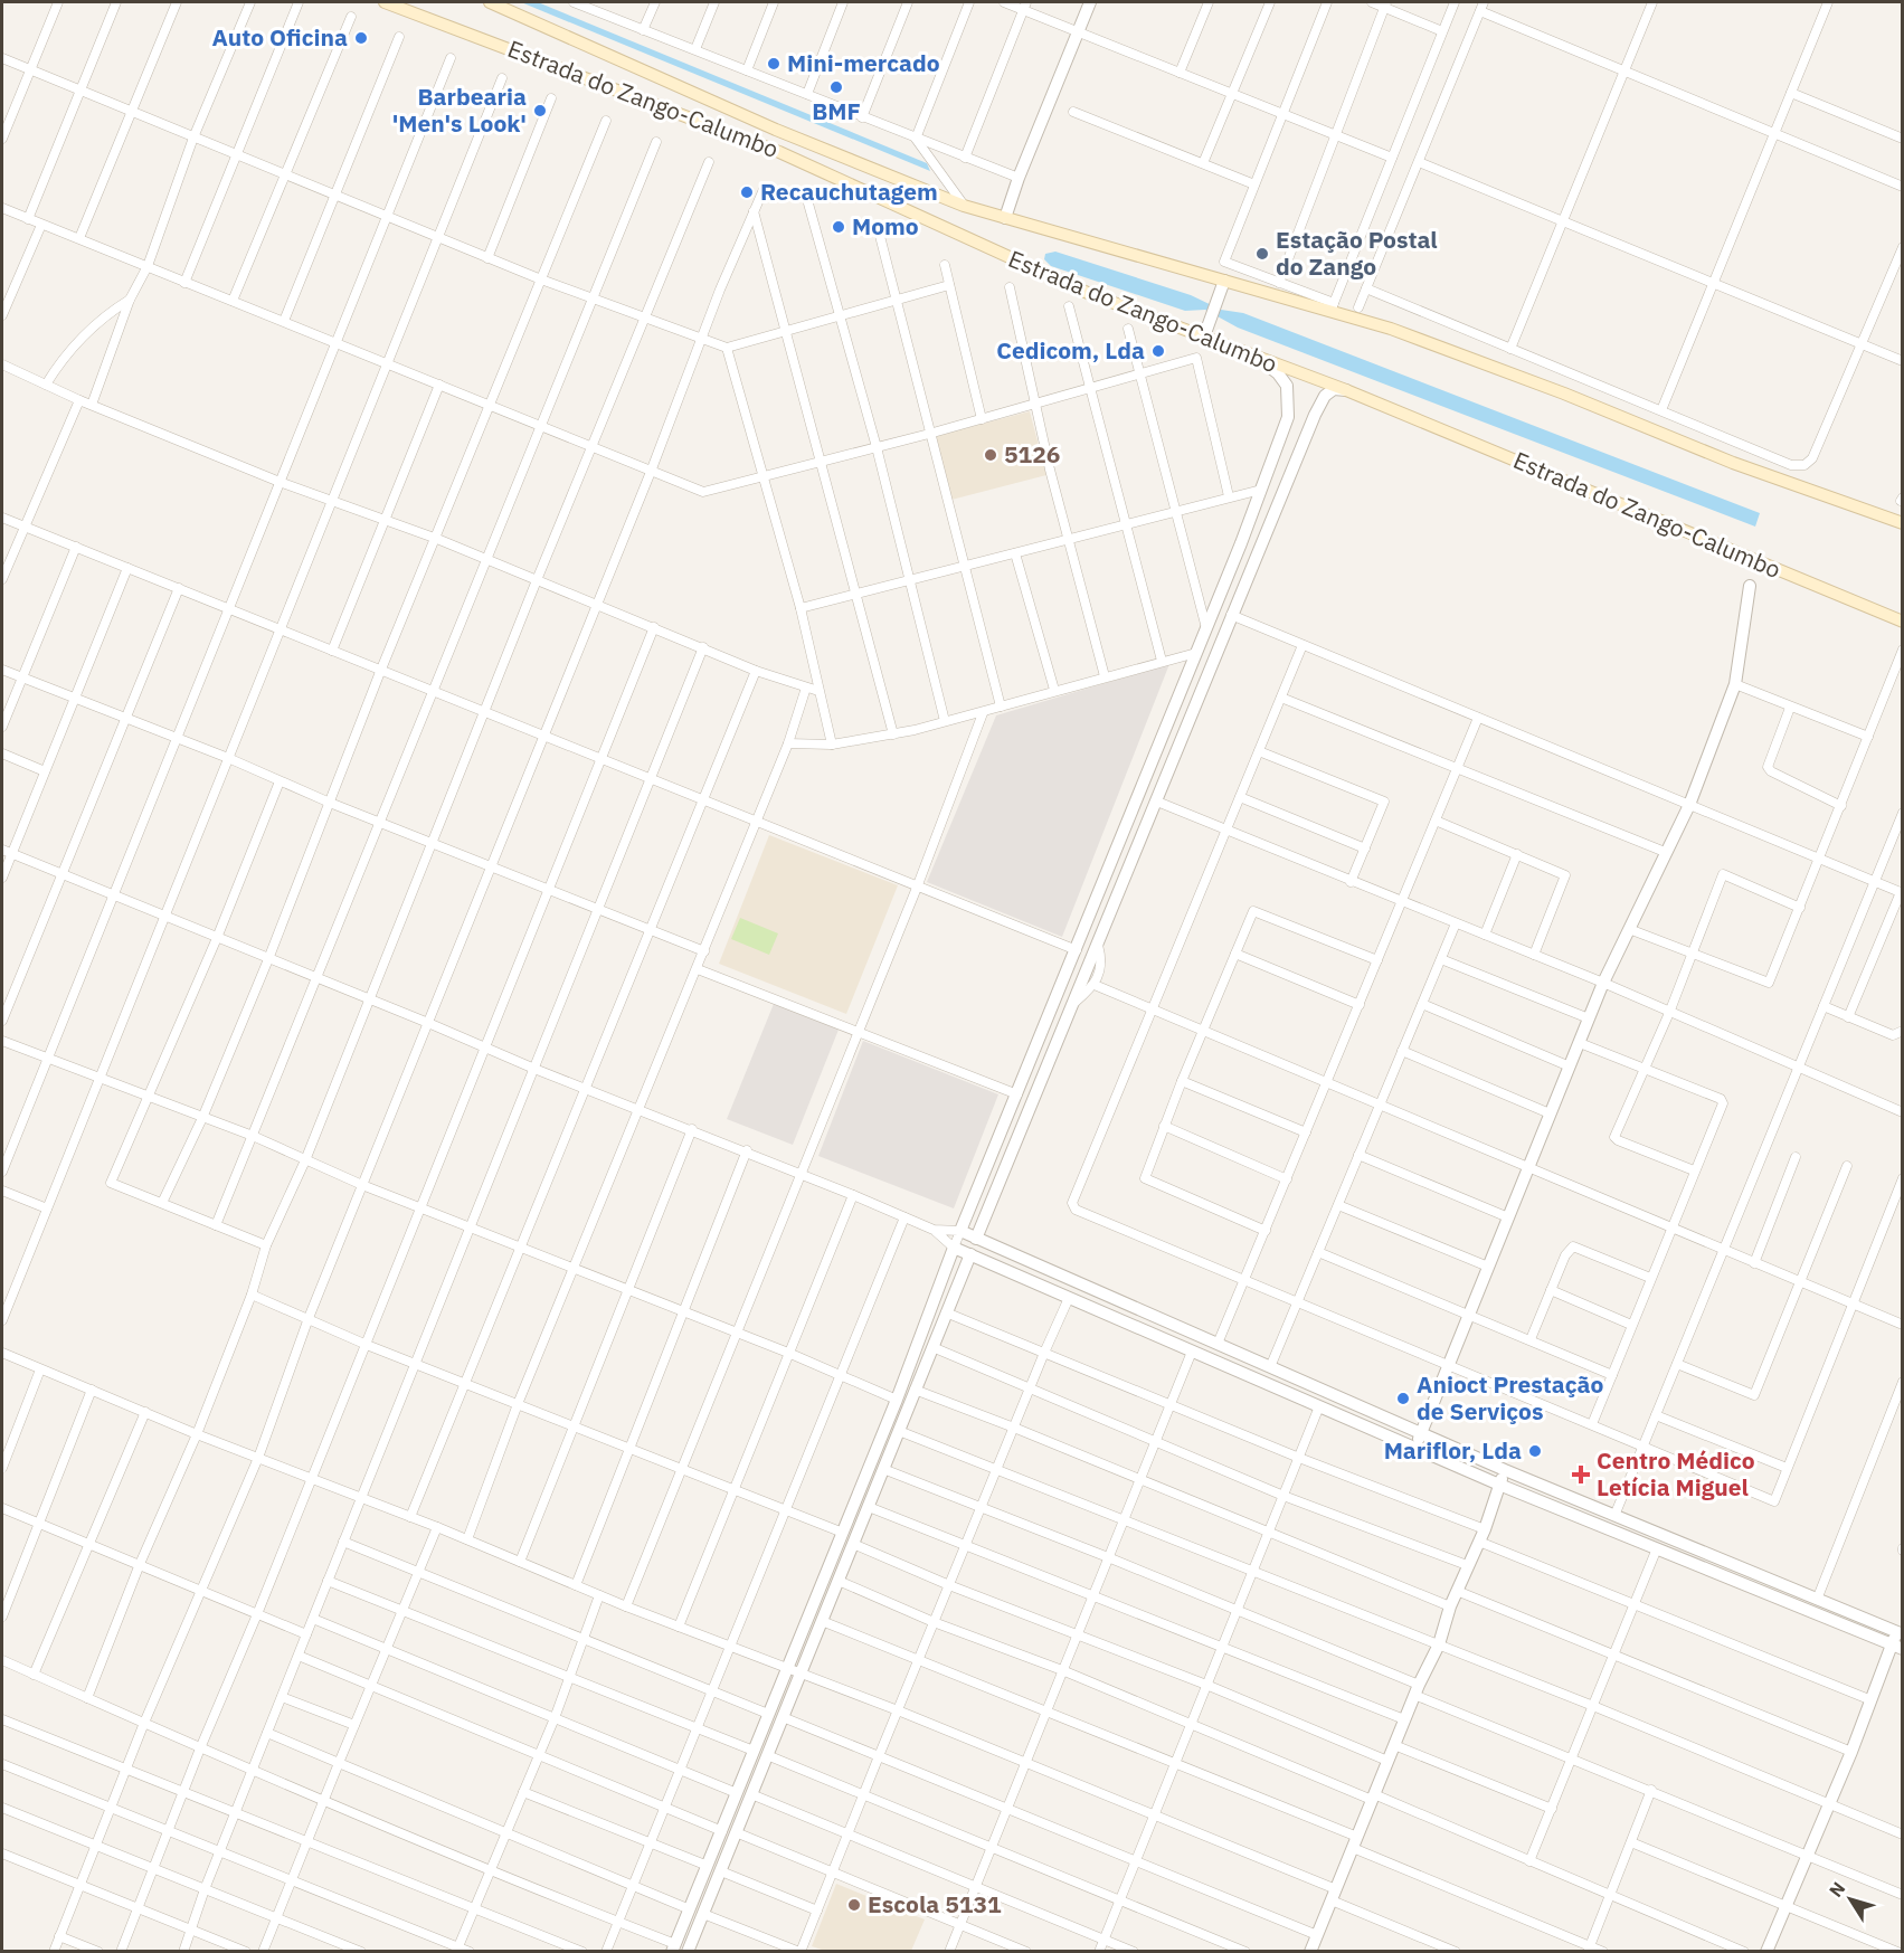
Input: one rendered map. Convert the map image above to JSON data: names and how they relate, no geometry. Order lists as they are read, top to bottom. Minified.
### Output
{"streets":{"main road":["Estrada do Zango-Calumbo"]},"places":{"other":["Auto Oficina","Mini-mercado","BMF","Barbearia 'Men's Look'","Recauchutagem","Momo","Estação Postal do Zango","Cedicom, Lda","5126","Anioct Prestação de Serviços","Mariflor, Lda","Escola 5131"],"health":["Centro Médico Letícia Miguel"]},"north":"top left"}
